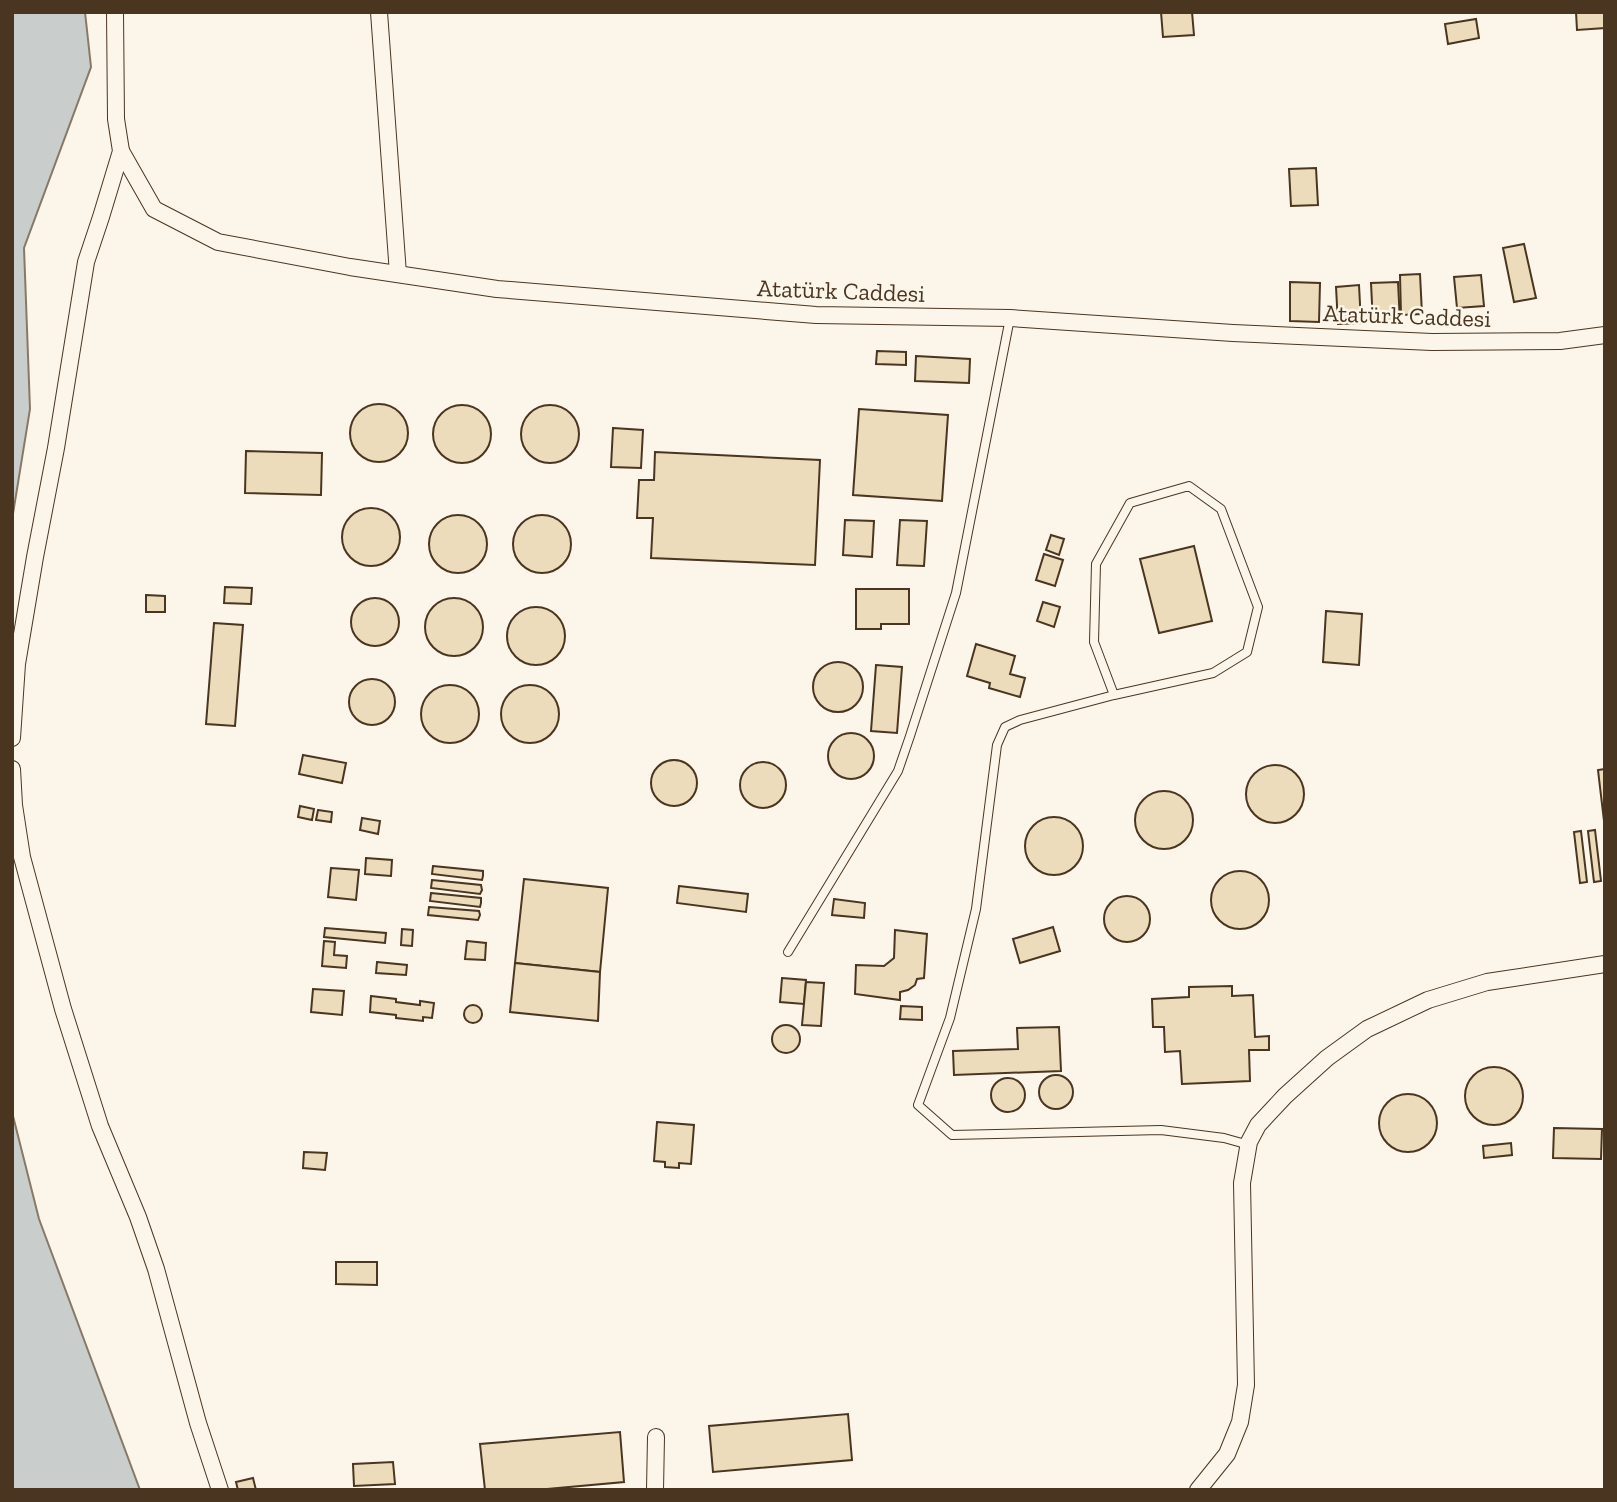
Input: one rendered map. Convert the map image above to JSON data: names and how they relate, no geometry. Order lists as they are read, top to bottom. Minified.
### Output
{"streets":{"street":["Atatürk Caddesi"]}}
